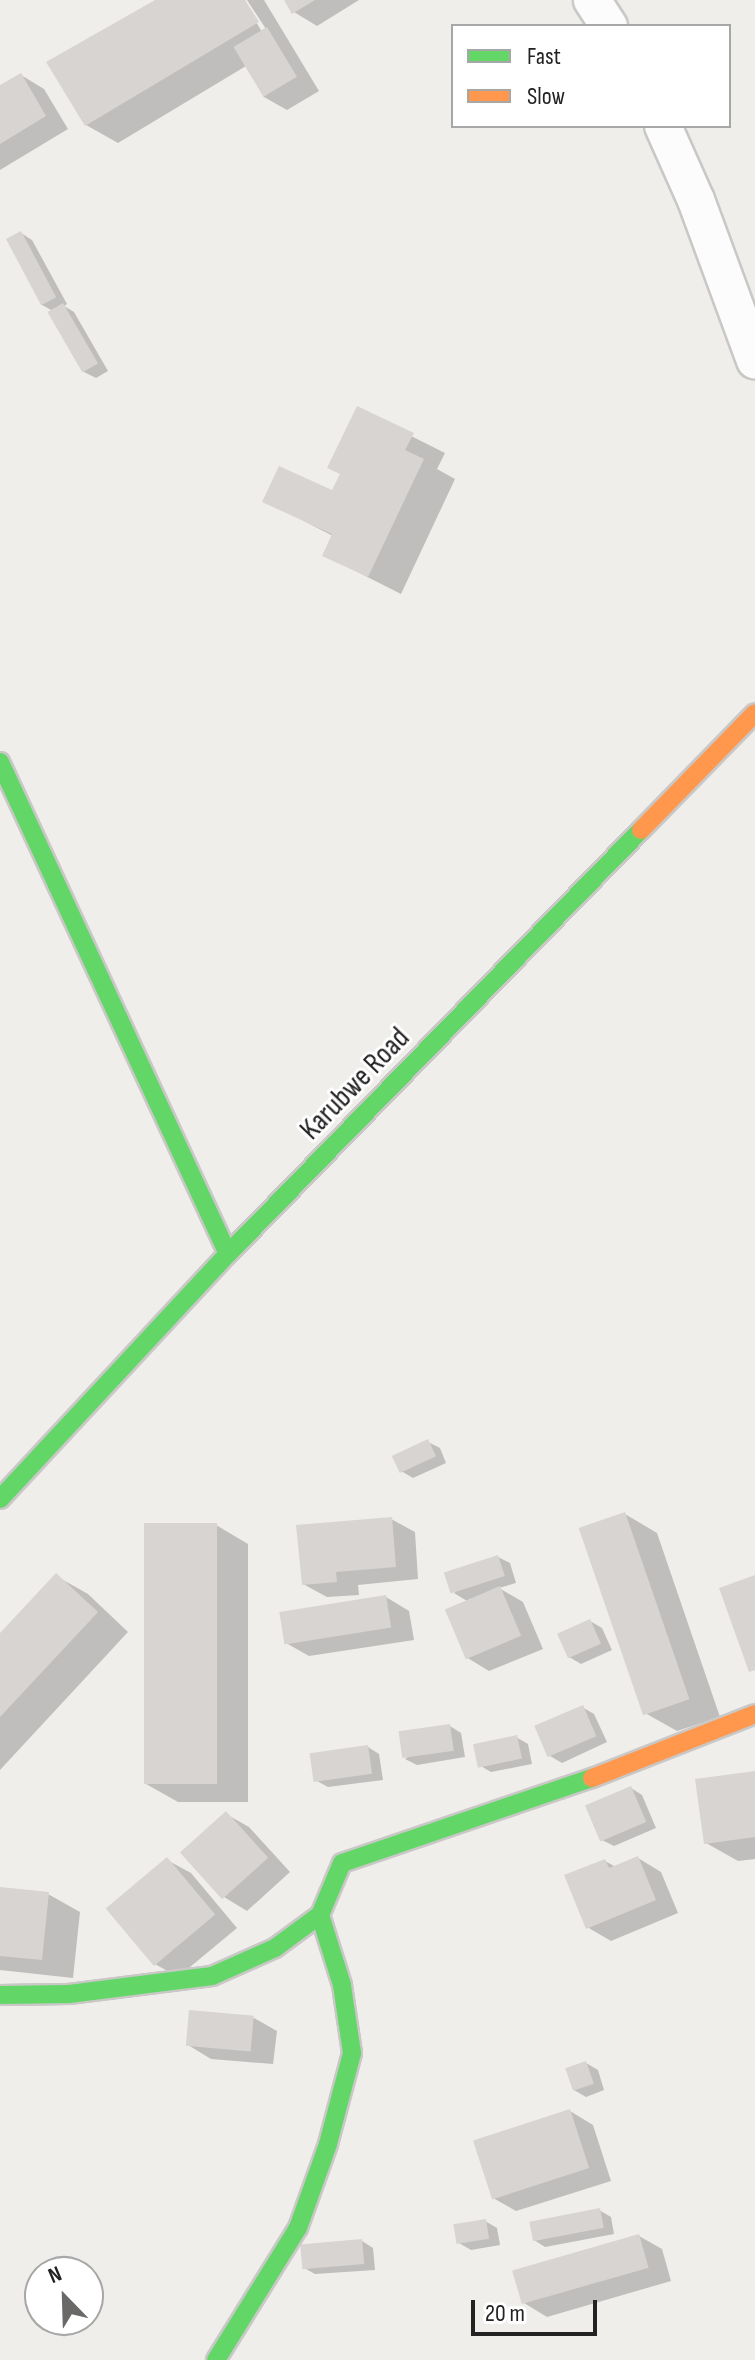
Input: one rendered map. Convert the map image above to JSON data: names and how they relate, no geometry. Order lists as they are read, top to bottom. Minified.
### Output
{"streets":{"street":["Karubwe Road"]},"legend":["Fast","Slow"],"scale_bar":"20 m","north":"top left"}
